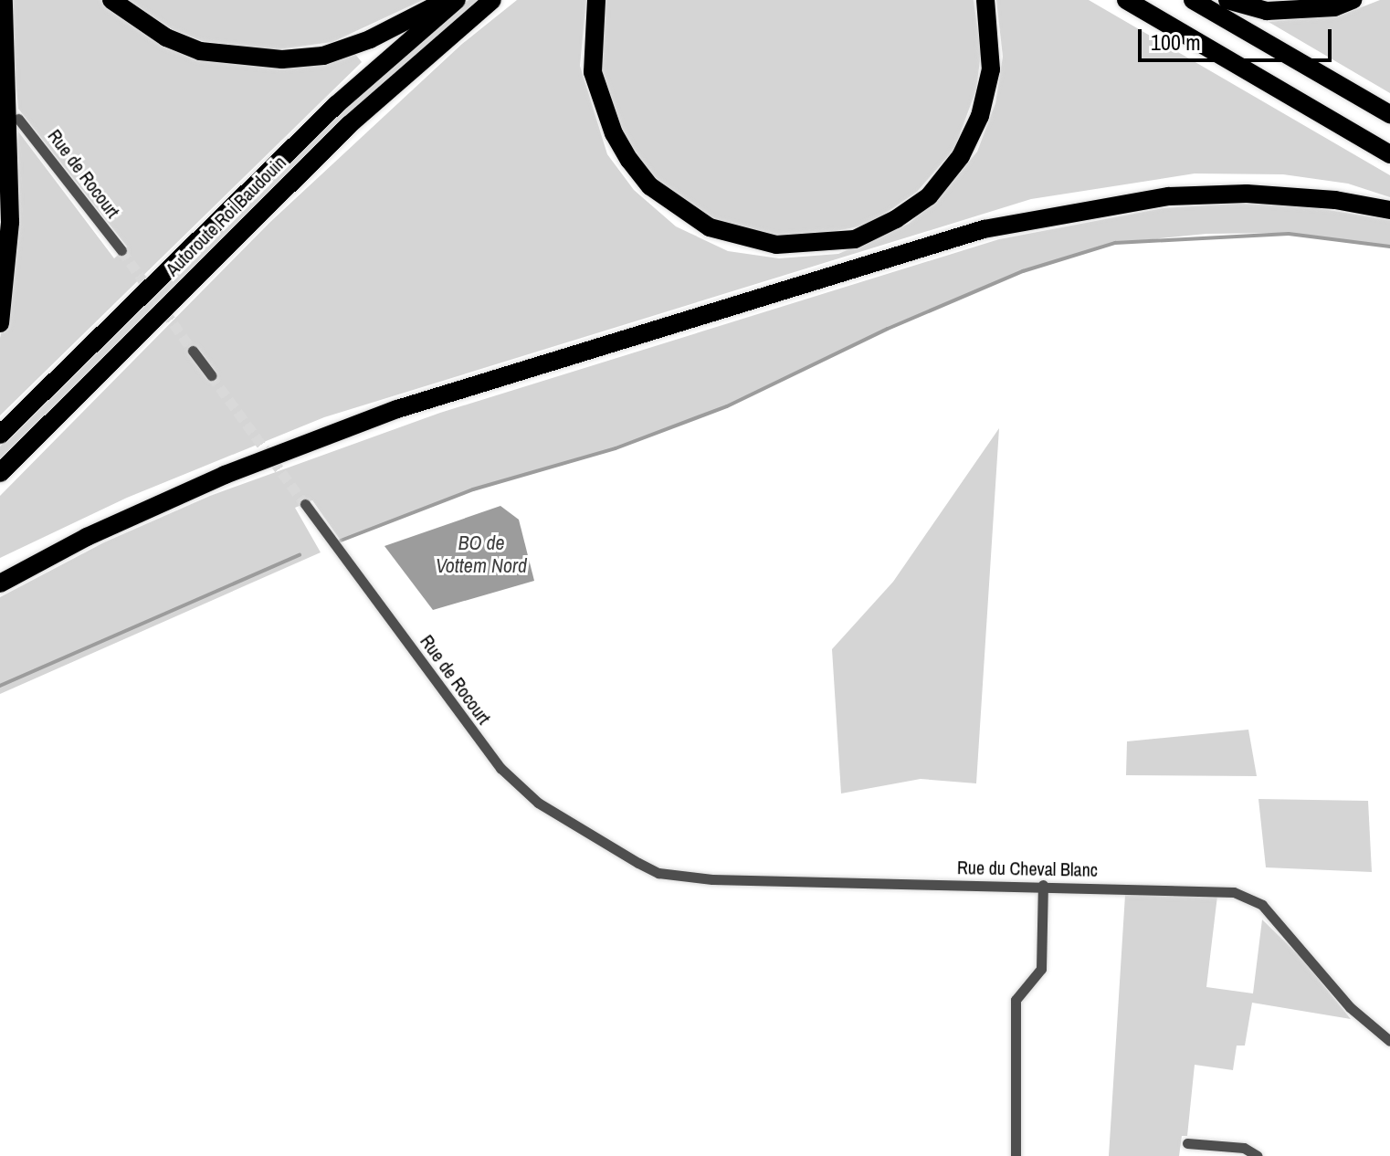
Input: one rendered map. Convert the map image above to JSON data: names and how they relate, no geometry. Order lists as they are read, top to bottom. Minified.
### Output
{"streets":{"highway":["Autoroute Roi Baudouin"],"street":["Rue de Rocourt","Rue du Cheval Blanc"]},"crossings":[["Rue de Rocourt","Rue du Cheval Blanc"]],"water":["BO de Vottem Nord"],"scale_bar":"100 m"}
